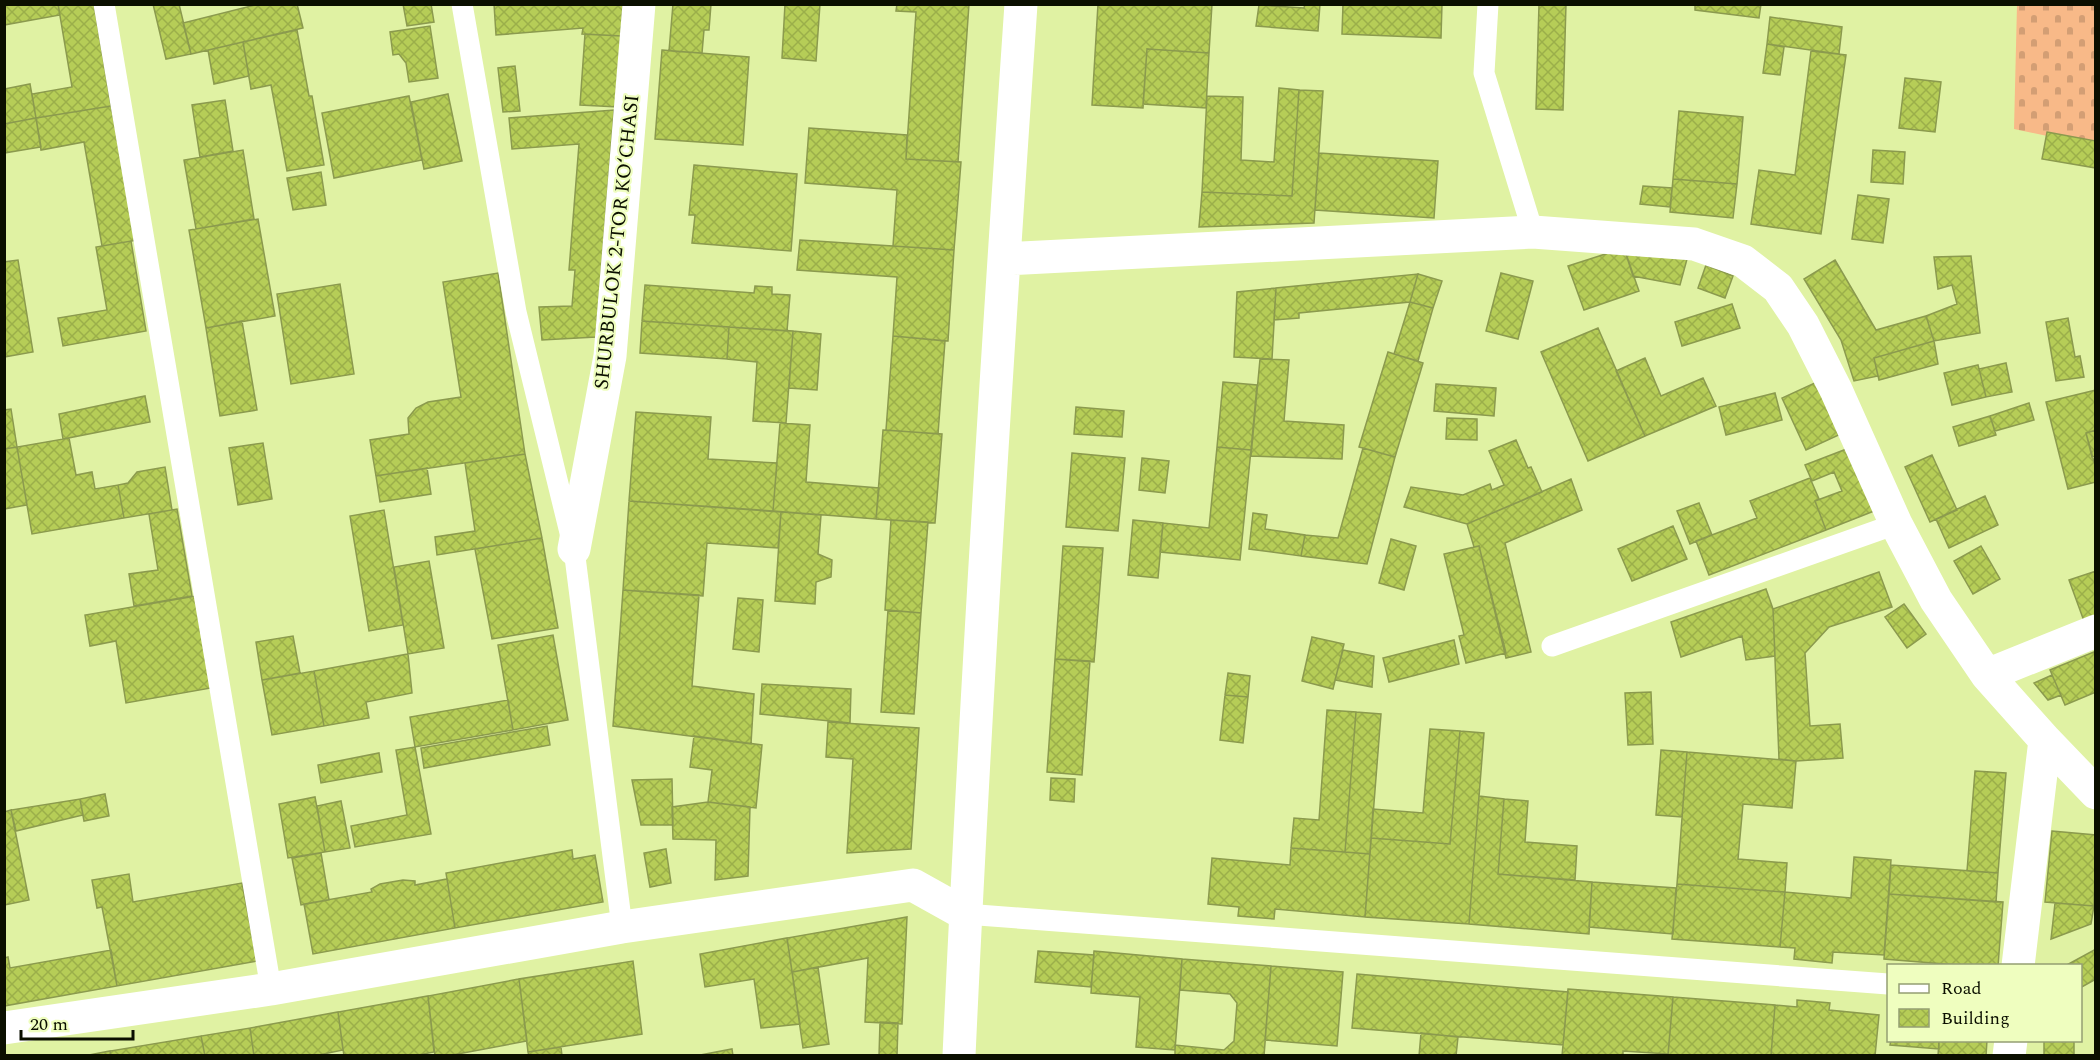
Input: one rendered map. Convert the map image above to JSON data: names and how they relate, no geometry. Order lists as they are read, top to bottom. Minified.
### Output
{"streets":{"street":["SHURBULOK 2-TOR KO‘CHASI"]},"legend":["Road","Building"],"scale_bar":"20 m"}
